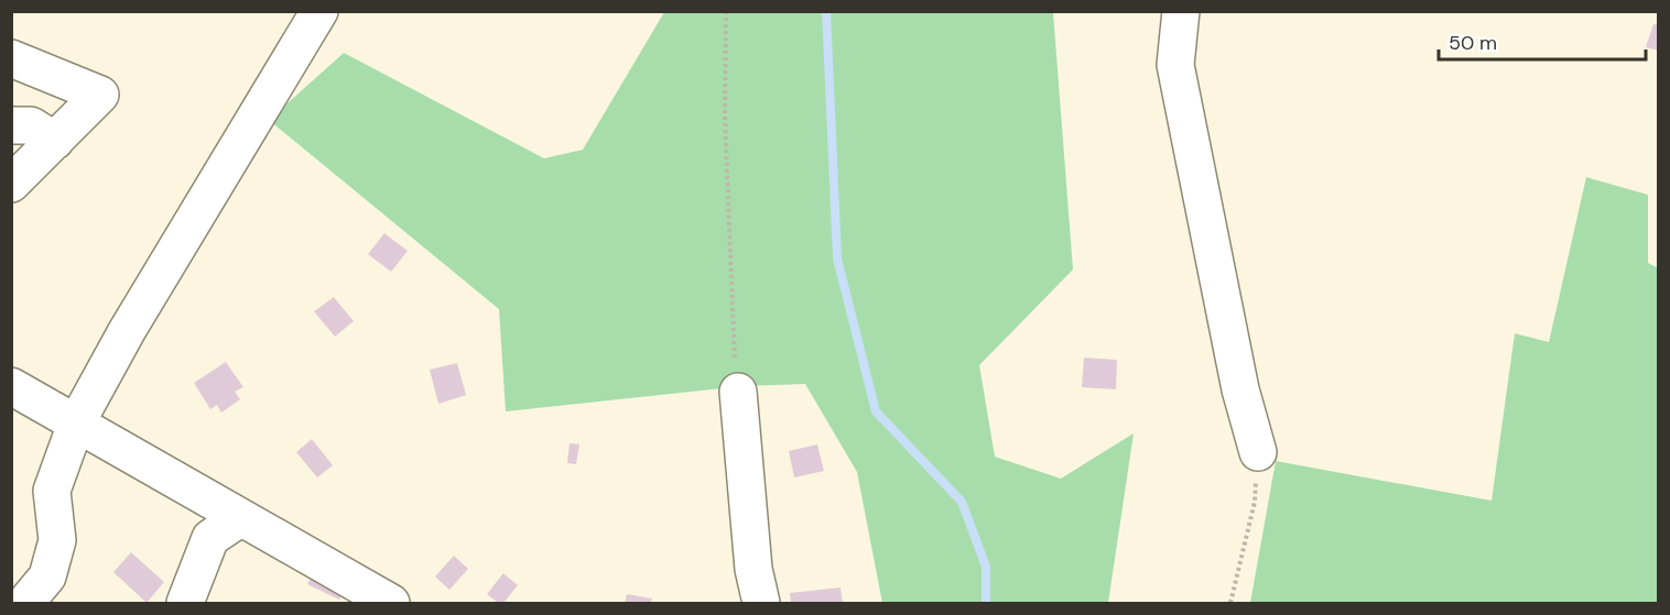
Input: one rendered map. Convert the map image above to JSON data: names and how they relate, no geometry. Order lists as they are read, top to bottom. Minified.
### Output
{"scale_bar":"50 m"}
